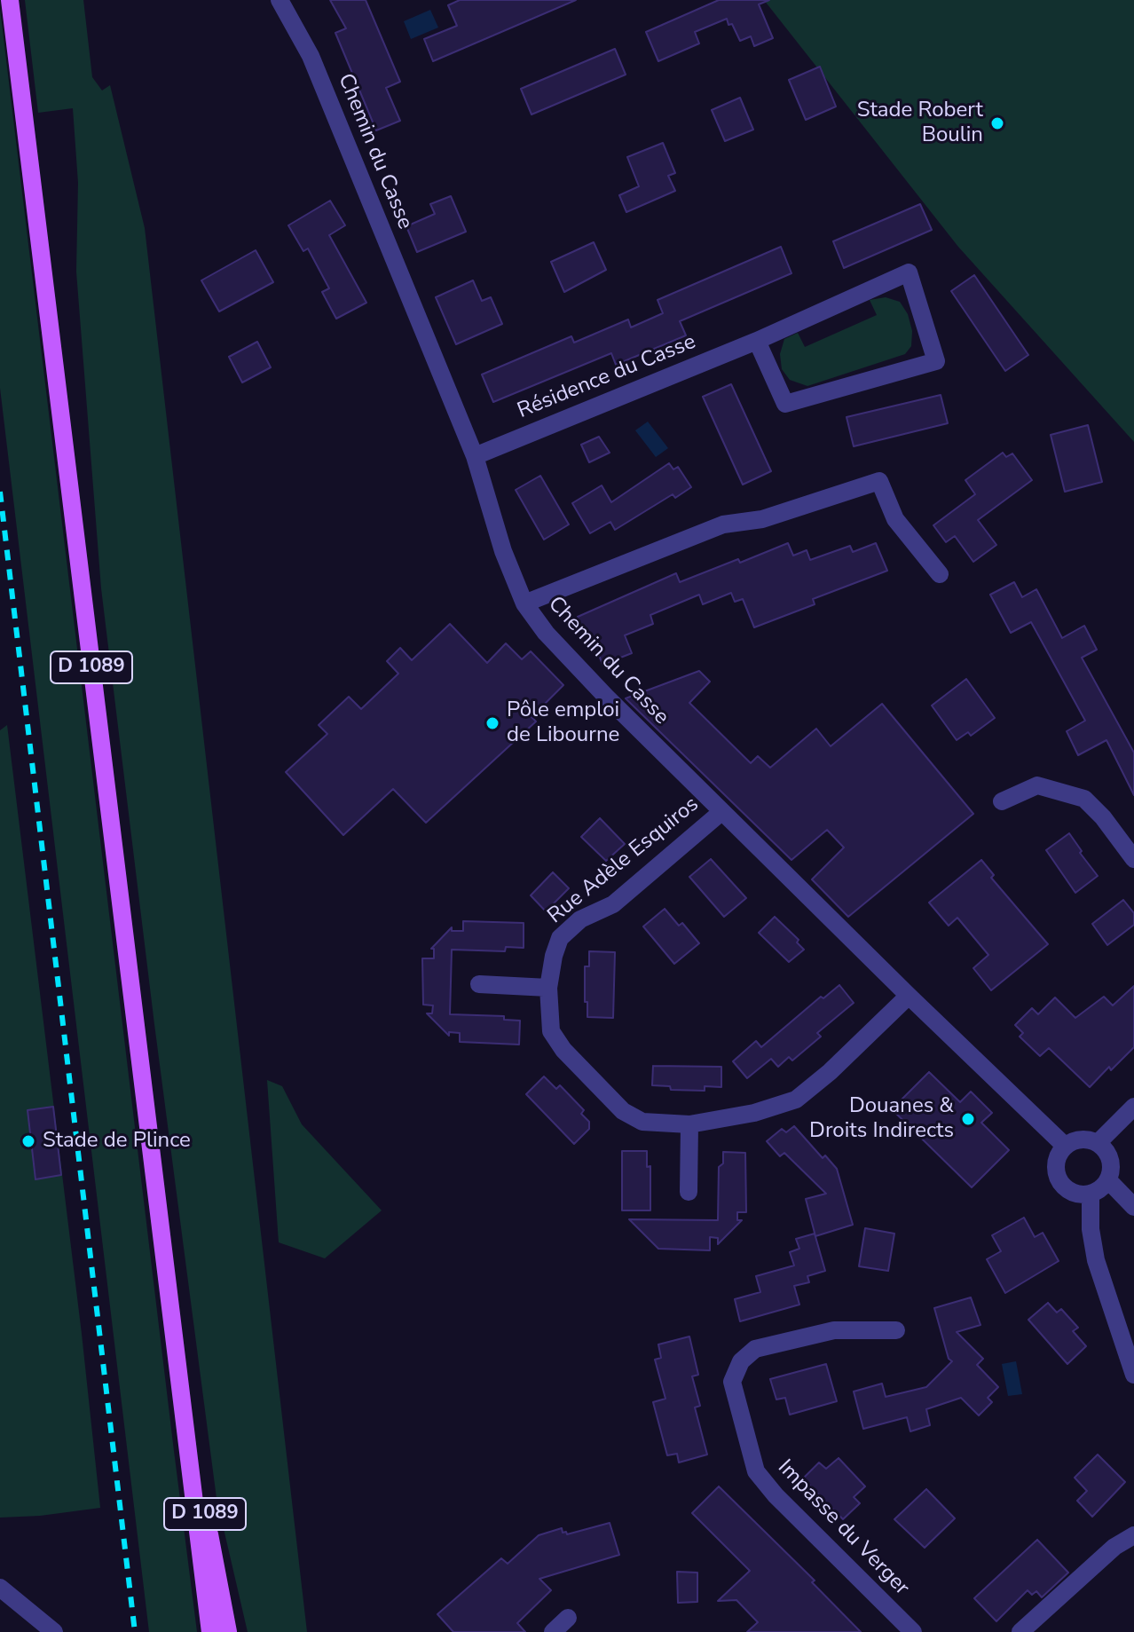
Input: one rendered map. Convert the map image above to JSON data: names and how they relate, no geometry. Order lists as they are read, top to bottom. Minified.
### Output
{"streets":{"main road":["D 1089"],"street":["Chemin du Casse","Résidence du Casse","Rue Adèle Esquiros","Impasse du Verger"]},"crossings":[["Chemin du Casse","Résidence du Casse"],["Chemin du Casse","Rue Adèle Esquiros"]],"places":["Stade Robert Boulin","Pôle emploi de Libourne","Douanes & Droits Indirects","Stade de Plince"]}
